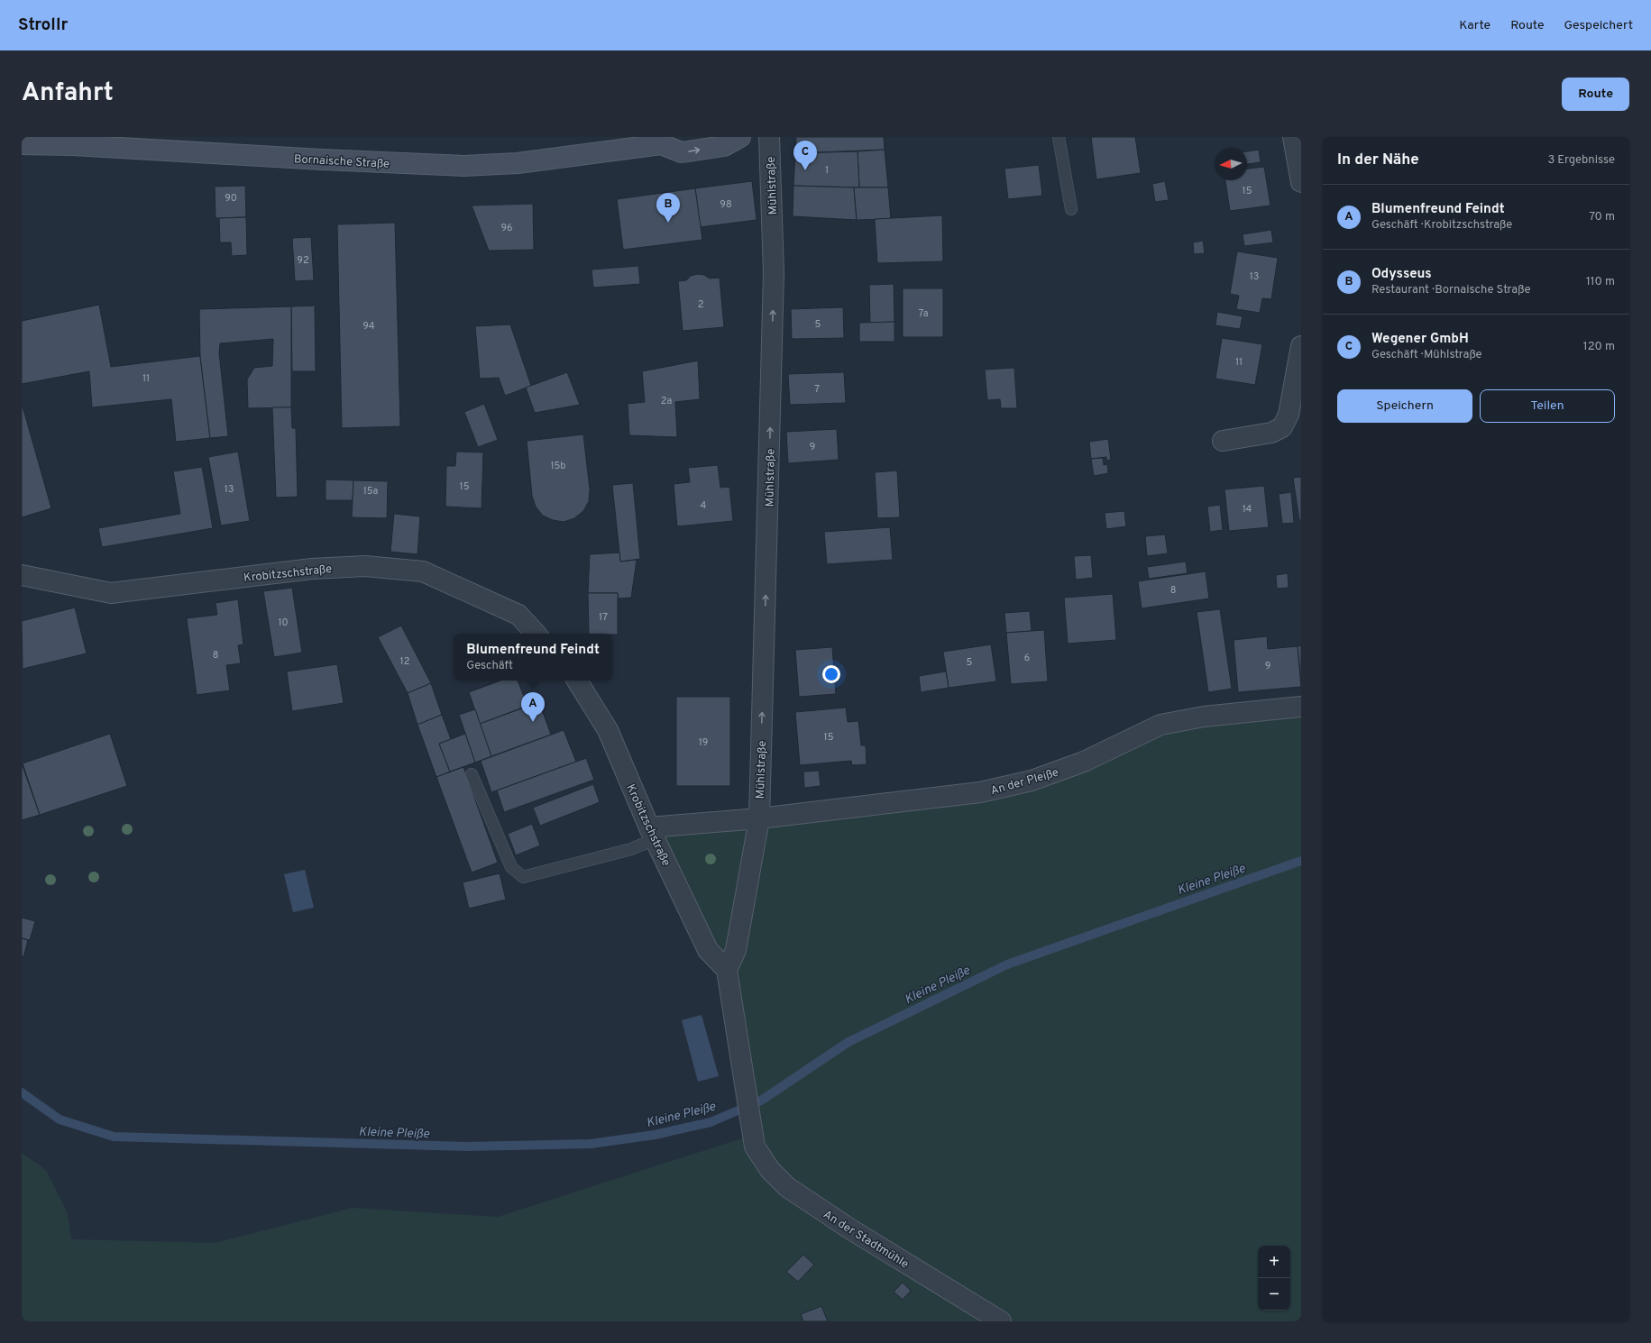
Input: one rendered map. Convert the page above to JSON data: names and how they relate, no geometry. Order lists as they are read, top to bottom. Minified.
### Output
{"streets":{"main road":["Bornaische Straße"],"street":["Mühlstraße","Krobitzschstraße","An der Pleiße","An der Stadtmühle"]},"crossings":[["Mühlstraße","Krobitzschstraße"],["Mühlstraße","An der Pleiße"],["Mühlstraße","An der Stadtmühle"],["Krobitzschstraße","An der Stadtmühle"]],"one_way":["Mühlstraße"],"water":["Kleine Pleiße"],"house_numbers":["1","15","90","98","96","92","13","2","7a","5","94","11","11","7","2a","9","15b","15","13","15a","4","14","8","17","10","8","6","12","5","9","15","19"],"north":"left","page":{"header":"Strollr","nav":["Karte","Route","Gespeichert"],"title":"Anfahrt","buttons":["Route",["Speichern","Teilen"]],"heading":["In der Nähe","3 Ergebnisse"],"pins":["C","B","A"],"list":[{"mark":"A","name":"Blumenfreund Feindt","note":"Geschäft · Krobitzschstraße","value":"70 m"},{"mark":"B","name":"Odysseus","note":"Restaurant · Bornaische Straße","value":"110 m"},{"mark":"C","name":"Wegener GmbH","note":"Geschäft · Mühlstraße","value":"120 m"}],"popup":["Blumenfreund Feindt","Geschäft"],"map_buttons":["+","−"]}}
